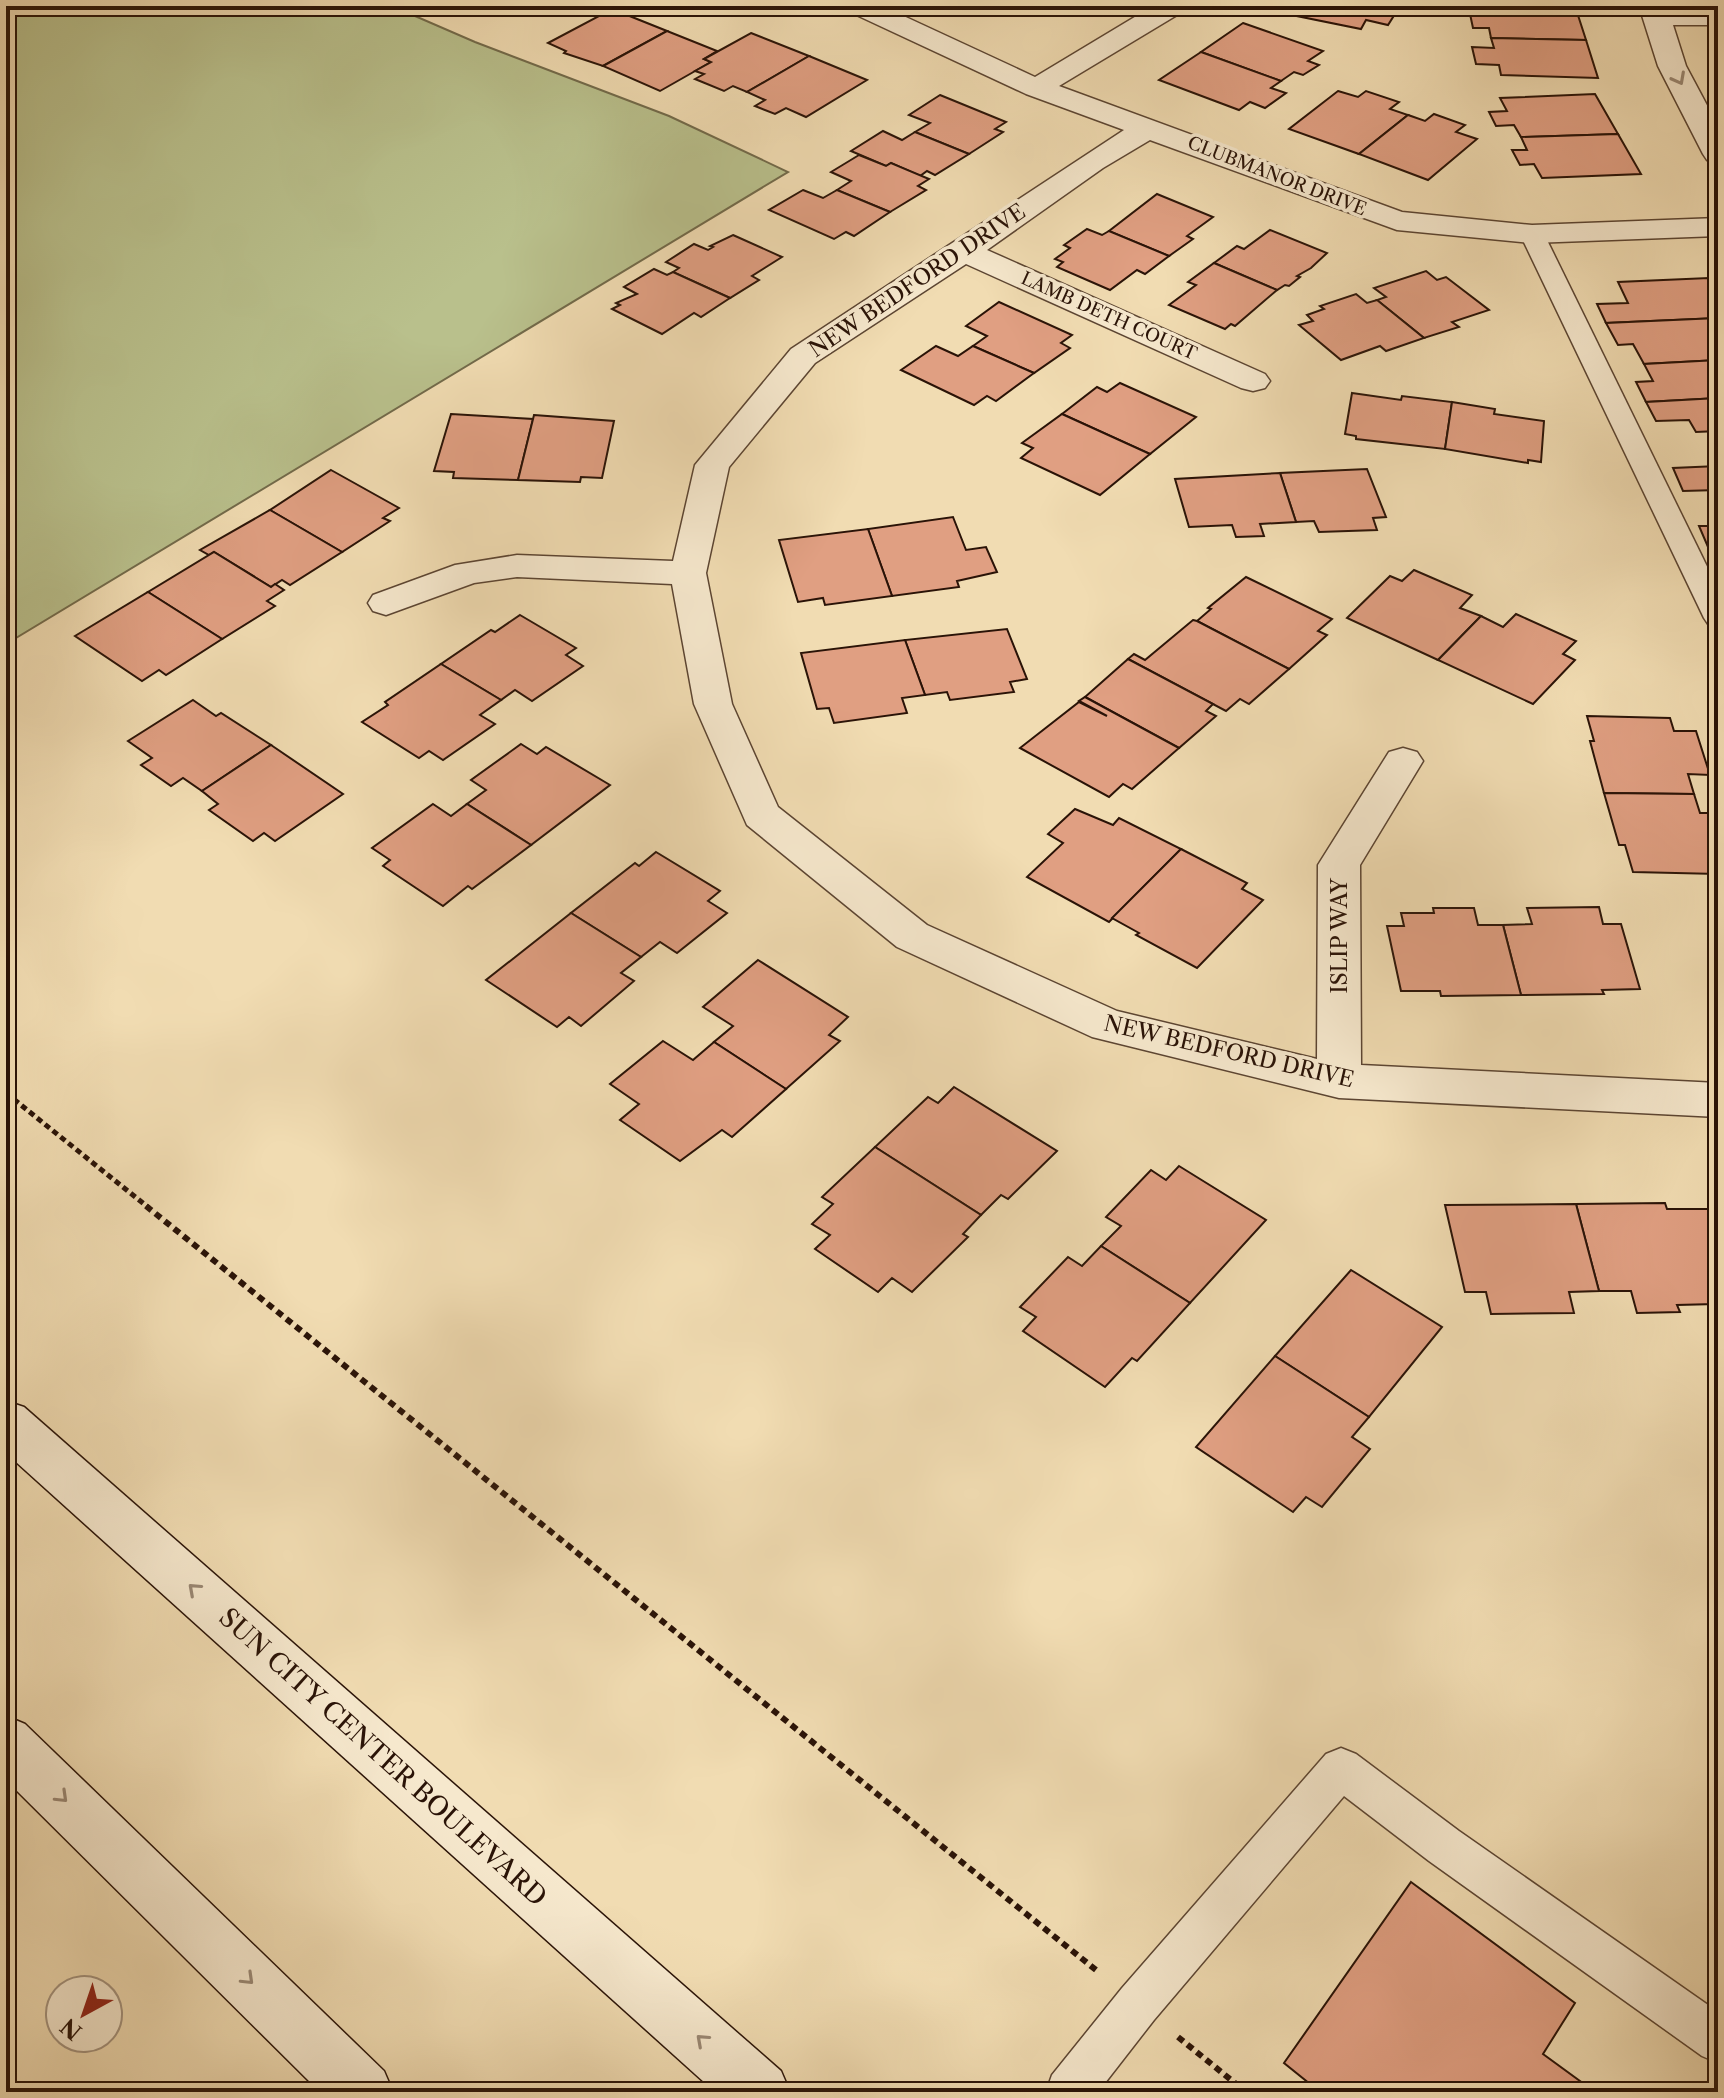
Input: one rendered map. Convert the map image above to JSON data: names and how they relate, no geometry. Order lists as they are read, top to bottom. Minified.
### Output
{"streets":{"street":["CLUBMANOR DRIVE","NEW BEDFORD DRIVE","LAMB DETH COURT","ISLIP WAY","SUN CITY CENTER BOULEVARD"]},"crossings":[["CLUBMANOR DRIVE","NEW BEDFORD DRIVE"],["NEW BEDFORD DRIVE","LAMB DETH COURT"],["NEW BEDFORD DRIVE","ISLIP WAY"]],"north":"bottom left"}
